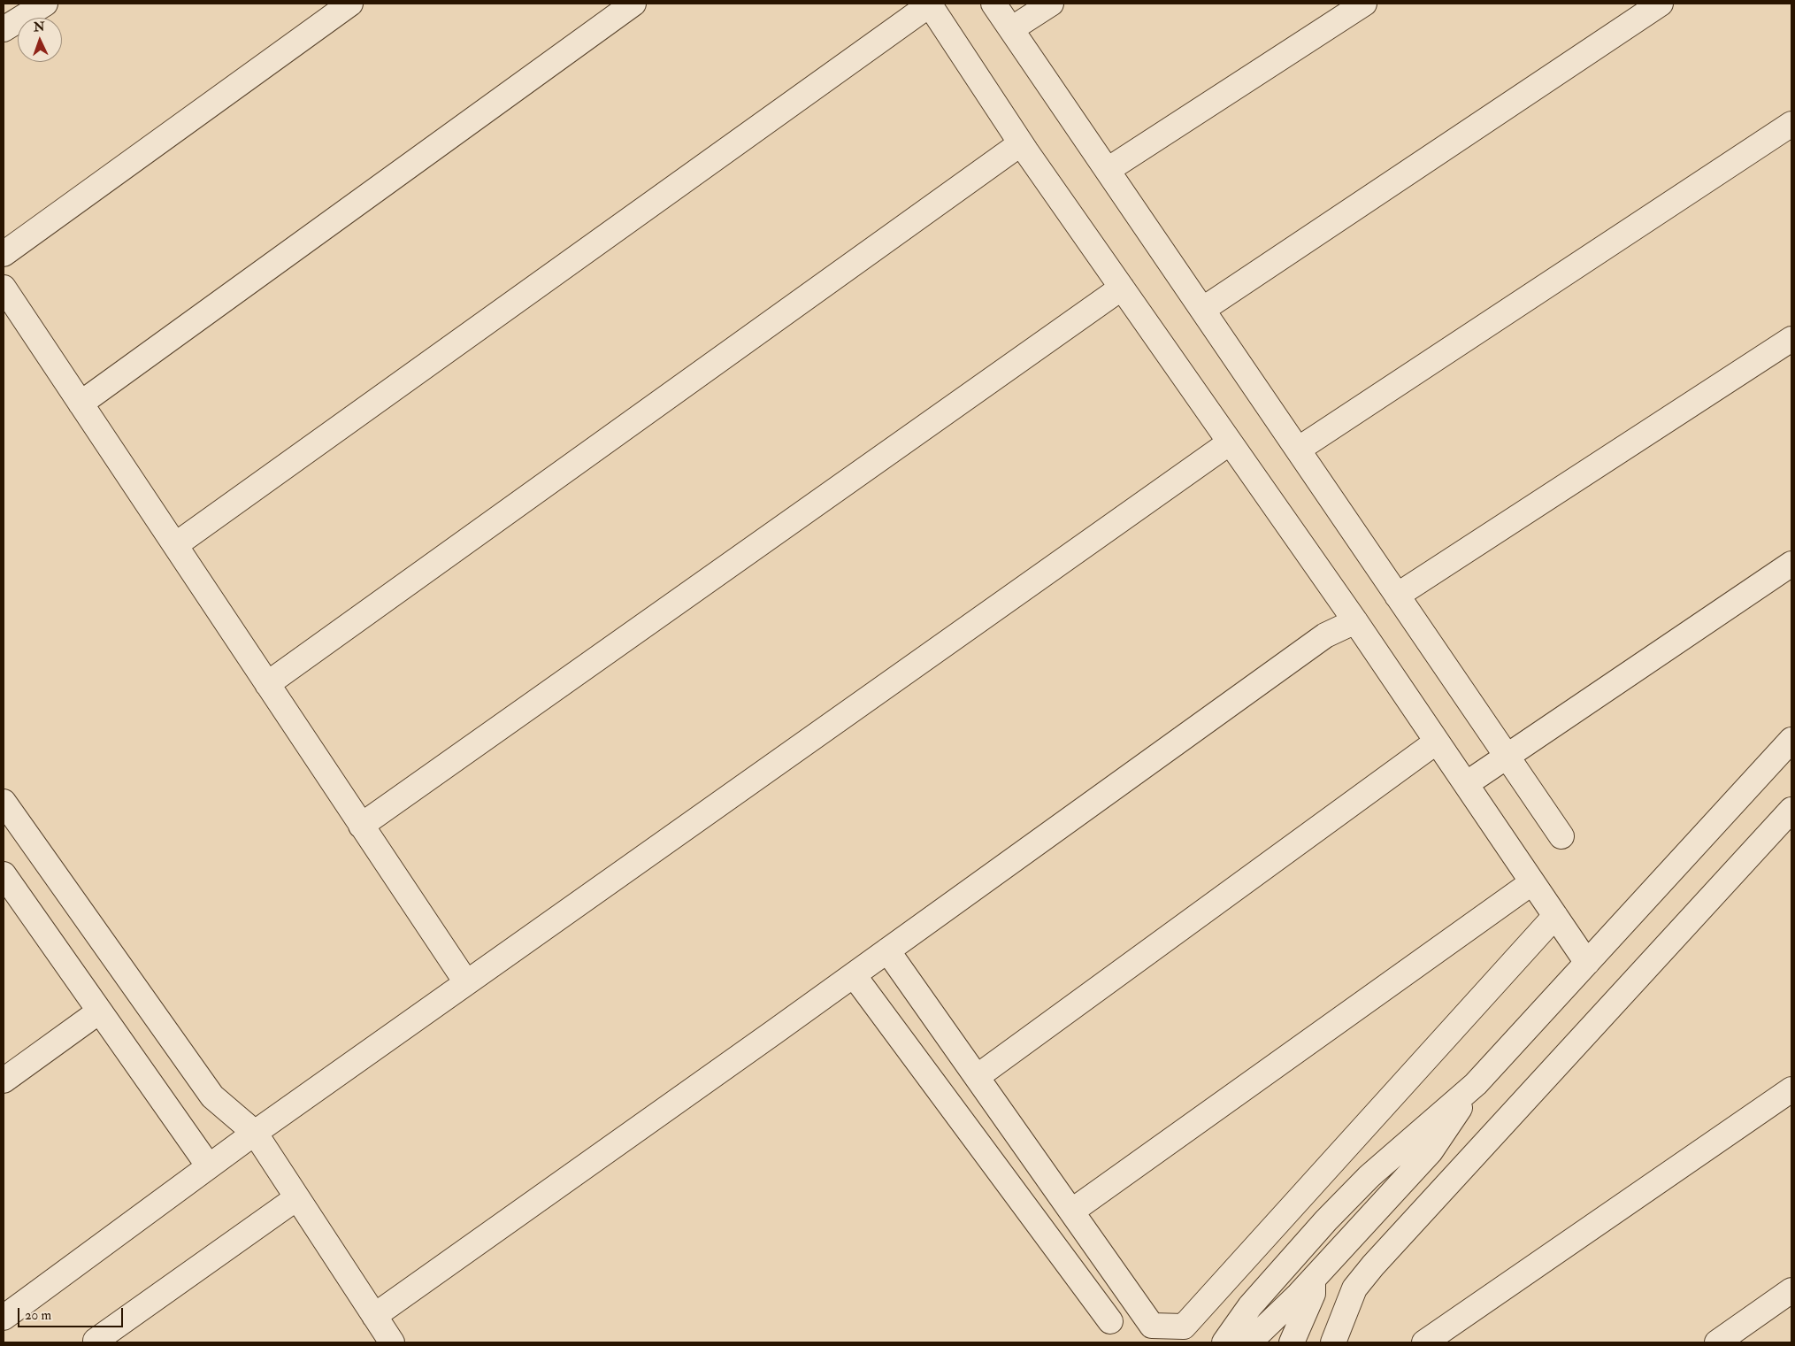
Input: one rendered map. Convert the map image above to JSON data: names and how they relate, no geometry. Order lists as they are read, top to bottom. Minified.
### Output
{"scale_bar":"20 m","north":"top"}
